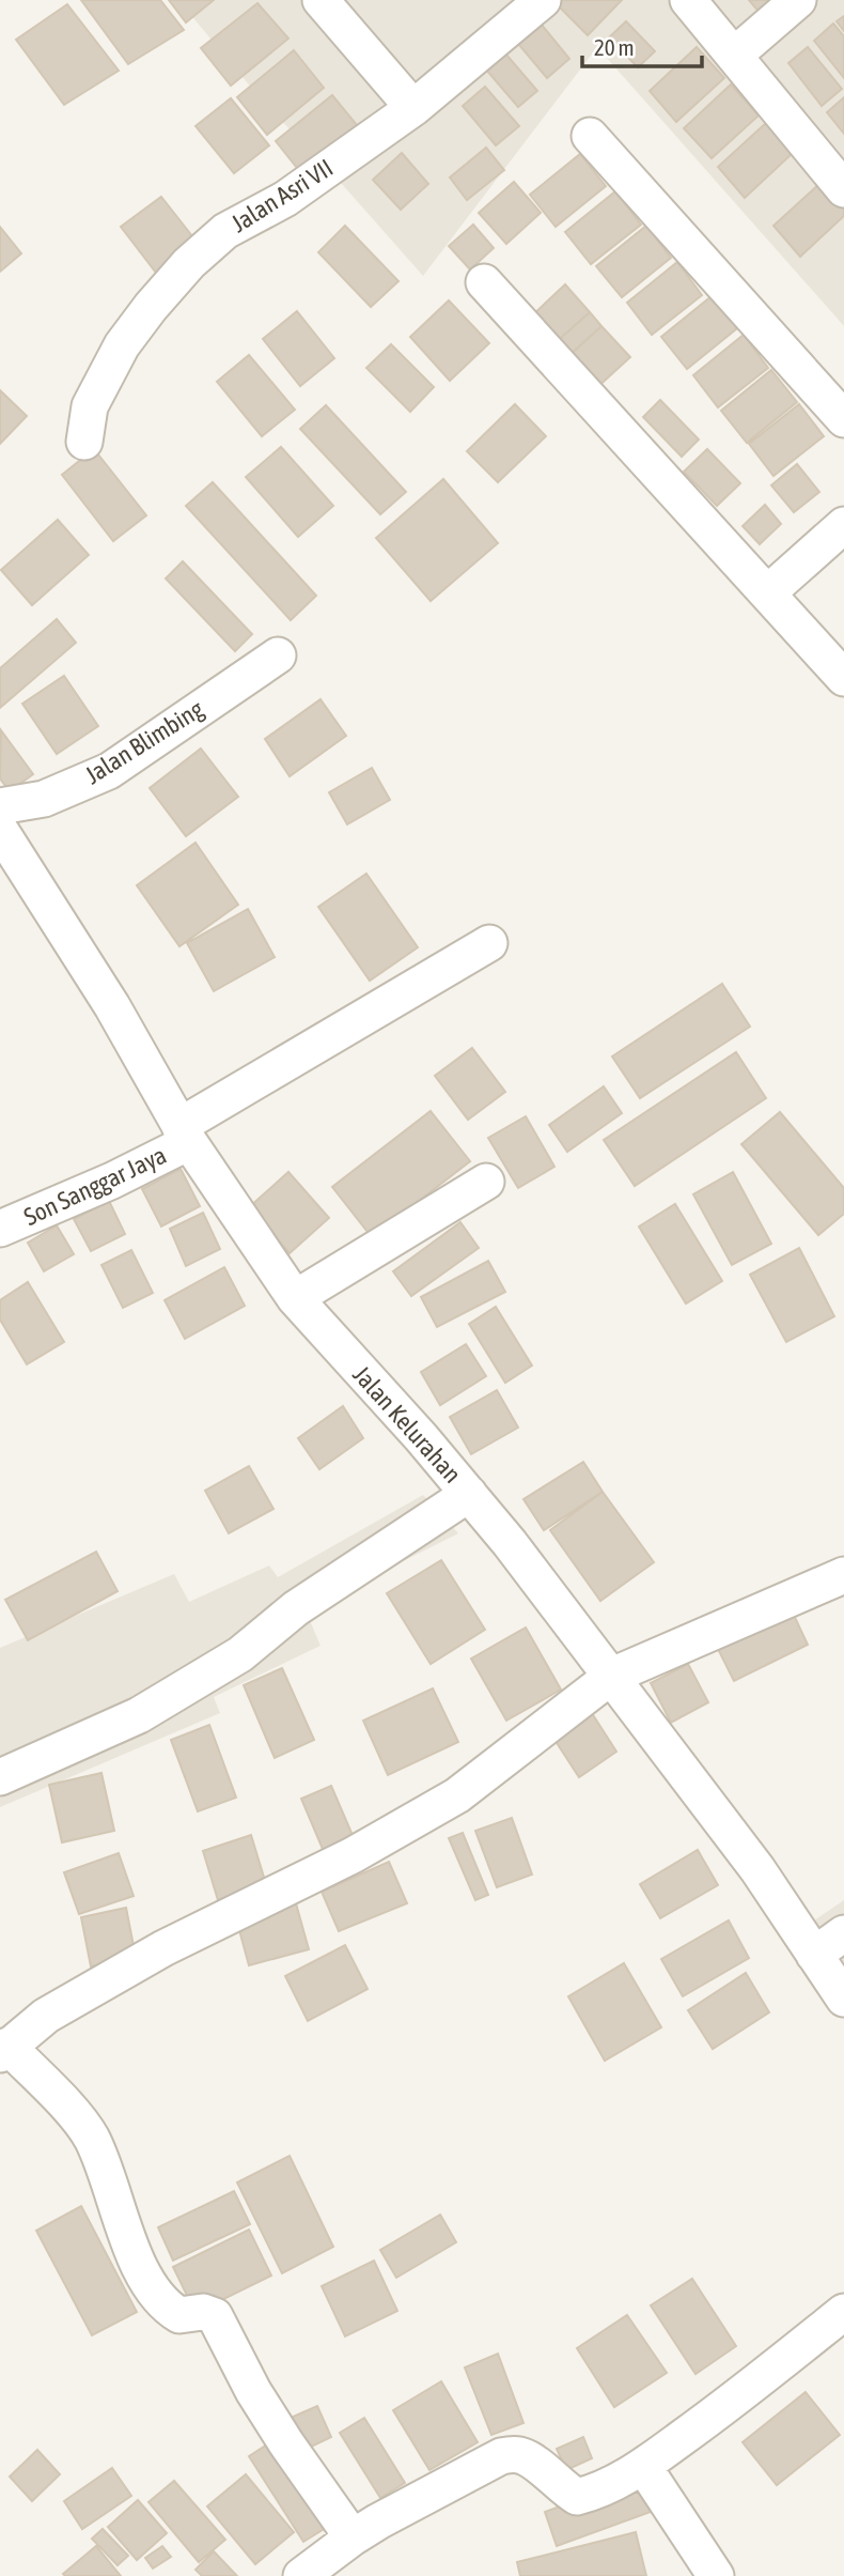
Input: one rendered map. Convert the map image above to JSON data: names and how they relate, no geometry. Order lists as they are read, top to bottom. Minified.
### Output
{"streets":{"street":["Jalan Asri VII","Jalan Blimbing","Son Sanggar Jaya","Jalan Kelurahan"]},"crossings":[["Son Sanggar Jaya","Jalan Kelurahan"]],"scale_bar":"20 m"}
